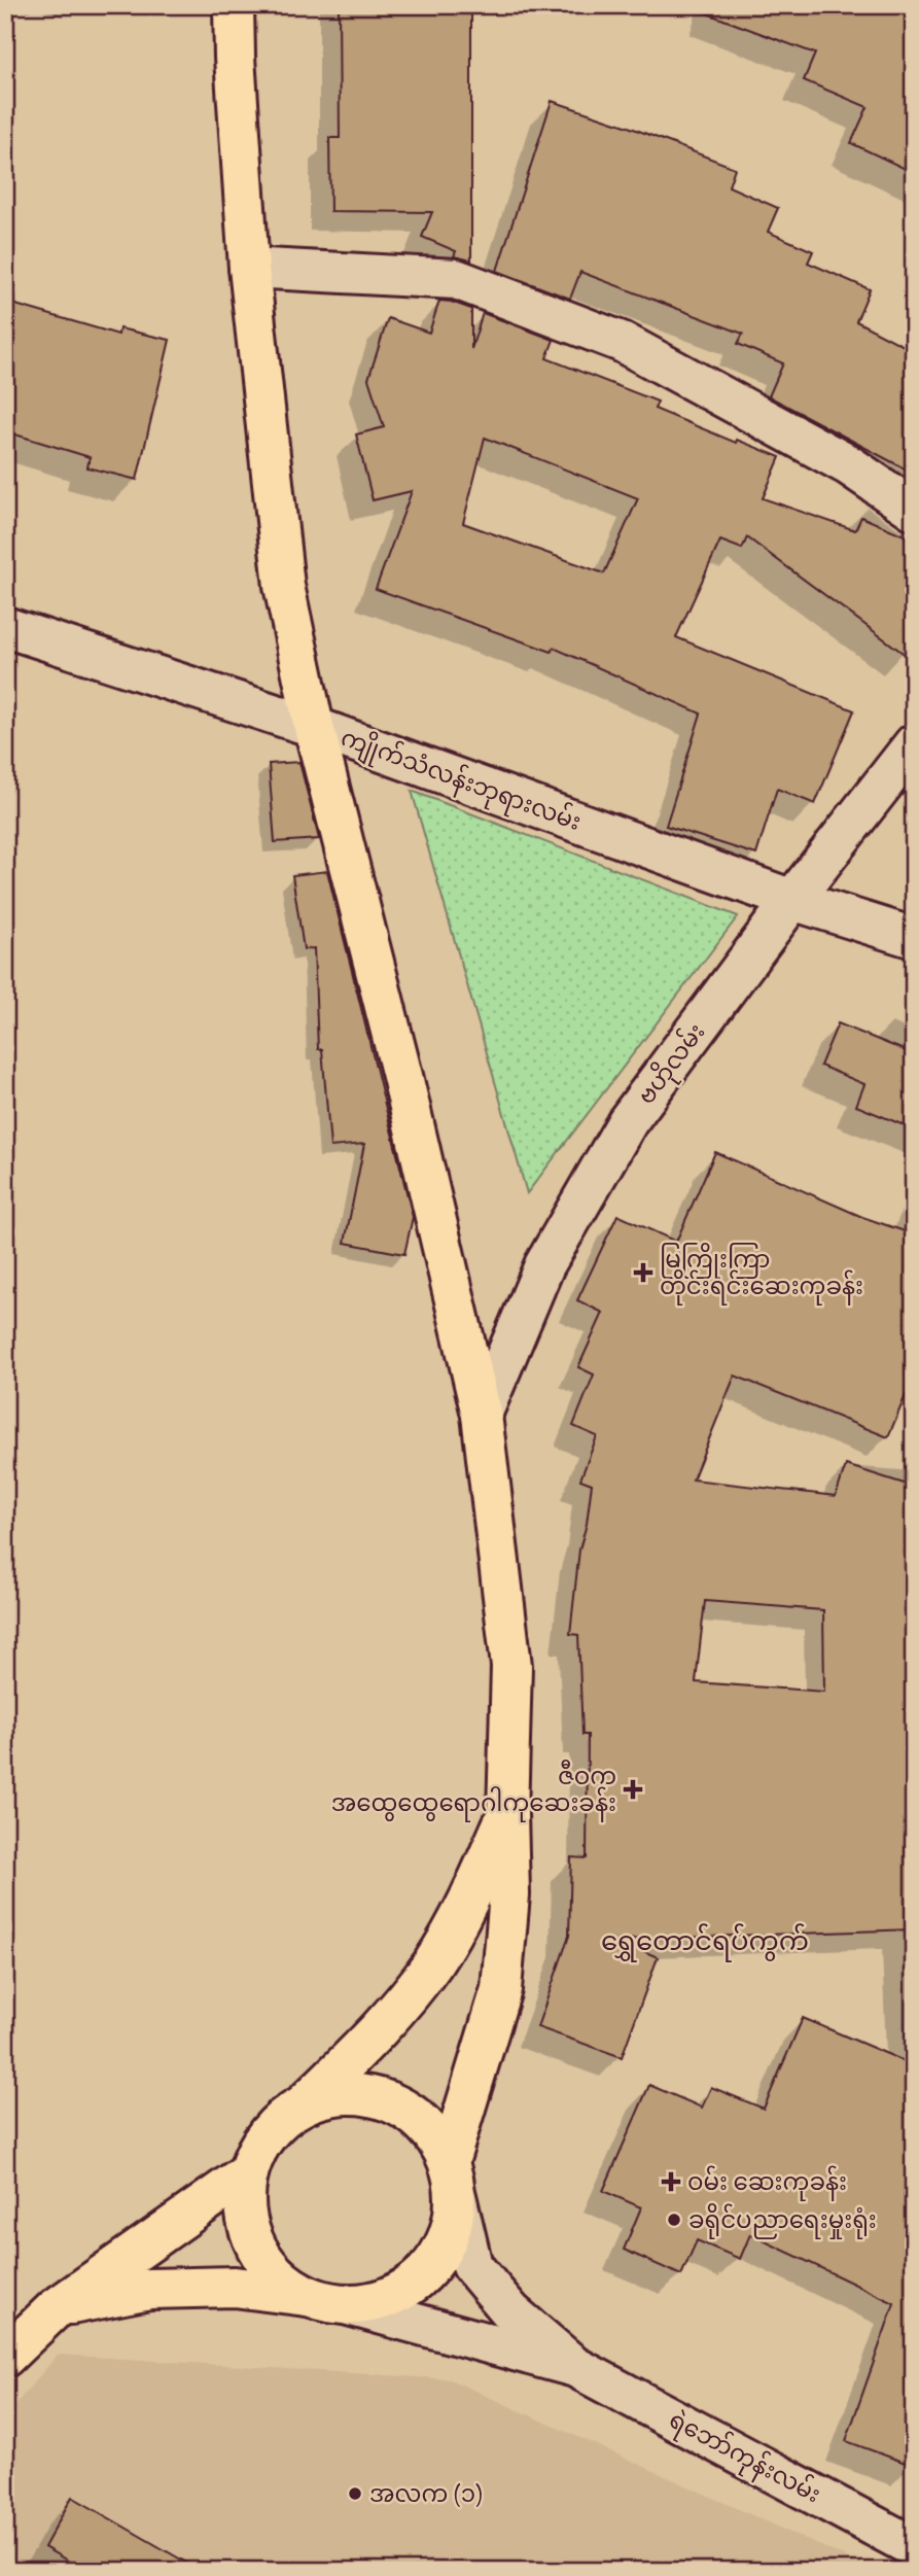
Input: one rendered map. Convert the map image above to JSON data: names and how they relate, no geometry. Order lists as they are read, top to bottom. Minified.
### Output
{"streets":{"street":["ကျိုက်သံလန်းဘုရားလမ်း","ဗဟိုလမ်း","ရဲဘော်ကုန်းလမ်း"]},"crossings":[["ကျိုက်သံလန်းဘုရားလမ်း","ဗဟိုလမ်း"]],"districts":["ရွှေတောင်ရပ်ကွက်"],"places":{"health":["မြကြိုးကြာ တိုင်းရင်းဆေးကုခန်း","ဇီဝက အထွေထွေရောဂါကုဆေးခန်း","ဝမ်း ဆေးကုခန်း"],"other":["ခရိုင်ပညာရေးမှုးရုံး","အလက (၁)"]}}
